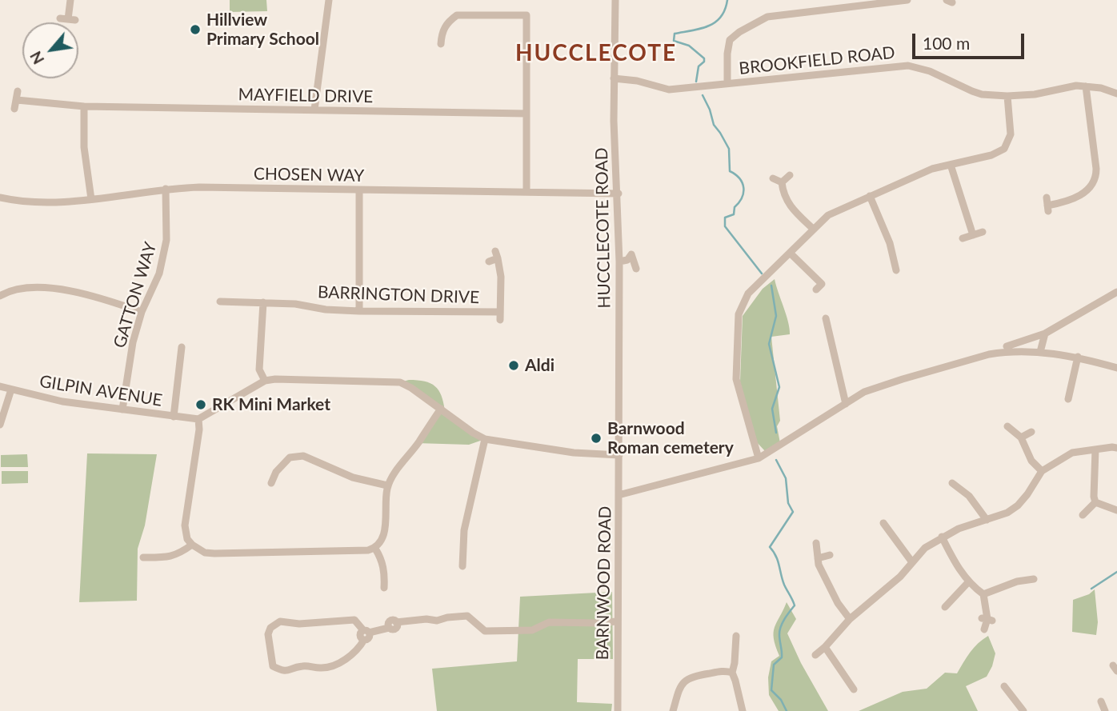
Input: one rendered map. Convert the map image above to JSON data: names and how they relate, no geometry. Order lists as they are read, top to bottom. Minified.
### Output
{"streets":{"street":["BROOKFIELD ROAD","MAYFIELD DRIVE","CHOSEN WAY","HUCCLECOTE ROAD","GATTON WAY","BARRINGTON DRIVE","GILPIN AVENUE","BARNWOOD ROAD"]},"crossings":[["BROOKFIELD ROAD","HUCCLECOTE ROAD"],["CHOSEN WAY","HUCCLECOTE ROAD"],["CHOSEN WAY","GATTON WAY"],["HUCCLECOTE ROAD","BARNWOOD ROAD"],["GATTON WAY","GILPIN AVENUE"]],"districts":["HUCCLECOTE"],"places":["Hillview Primary School","Aldi","RK Mini Market","Barnwood Roman cemetery"],"scale_bar":"100 m","north":"bottom left"}
